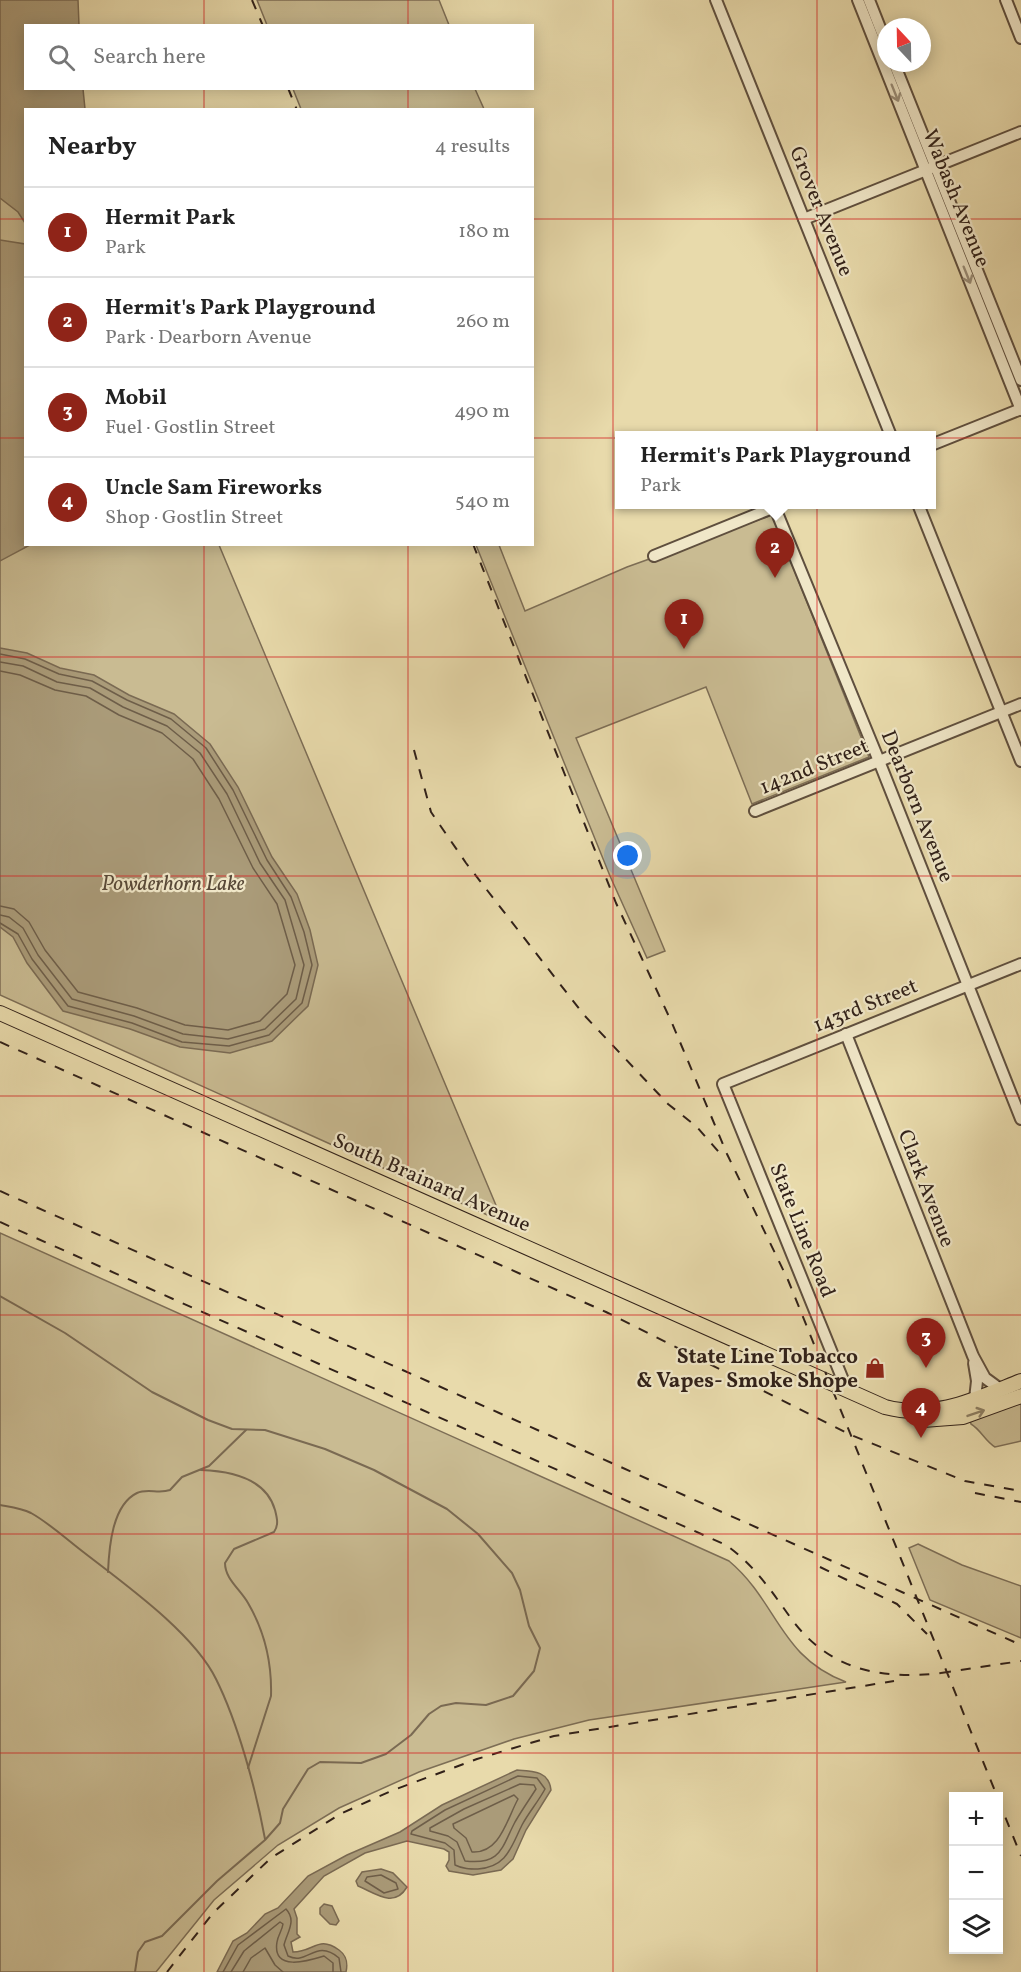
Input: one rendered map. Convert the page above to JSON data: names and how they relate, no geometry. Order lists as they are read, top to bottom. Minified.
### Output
{"streets":{"main road":["South Brainard Avenue"],"street":["Wabash Avenue","Grover Avenue","142nd Street","Dearborn Avenue","143rd Street","Clark Avenue","State Line Road"]},"crossings":[["142nd Street","Dearborn Avenue"],["Dearborn Avenue","143rd Street"],["143rd Street","Clark Avenue"],["143rd Street","State Line Road"],["South Brainard Avenue","State Line Road"]],"parks":["Powderhorn Lake"],"places":{"shop":["State Line Tobacco & Vapes- Smoke Shope"]},"north":"top","page":{"search":"Search here","heading":["Nearby","4 results"],"list":[{"mark":"1","name":"Hermit Park","note":"Park","value":"180 m"},{"mark":"2","name":"Hermit's Park Playground","note":"Park · Dearborn Avenue","value":"260 m"},{"mark":"3","name":"Mobil","note":"Fuel · Gostlin Street","value":"490 m"},{"mark":"4","name":"Uncle Sam Fireworks","note":"Shop · Gostlin Street","value":"540 m"}],"popup":["Hermit's Park Playground","Park"],"pins":["2","1","3","4"],"map_buttons":["+","−"]}}
